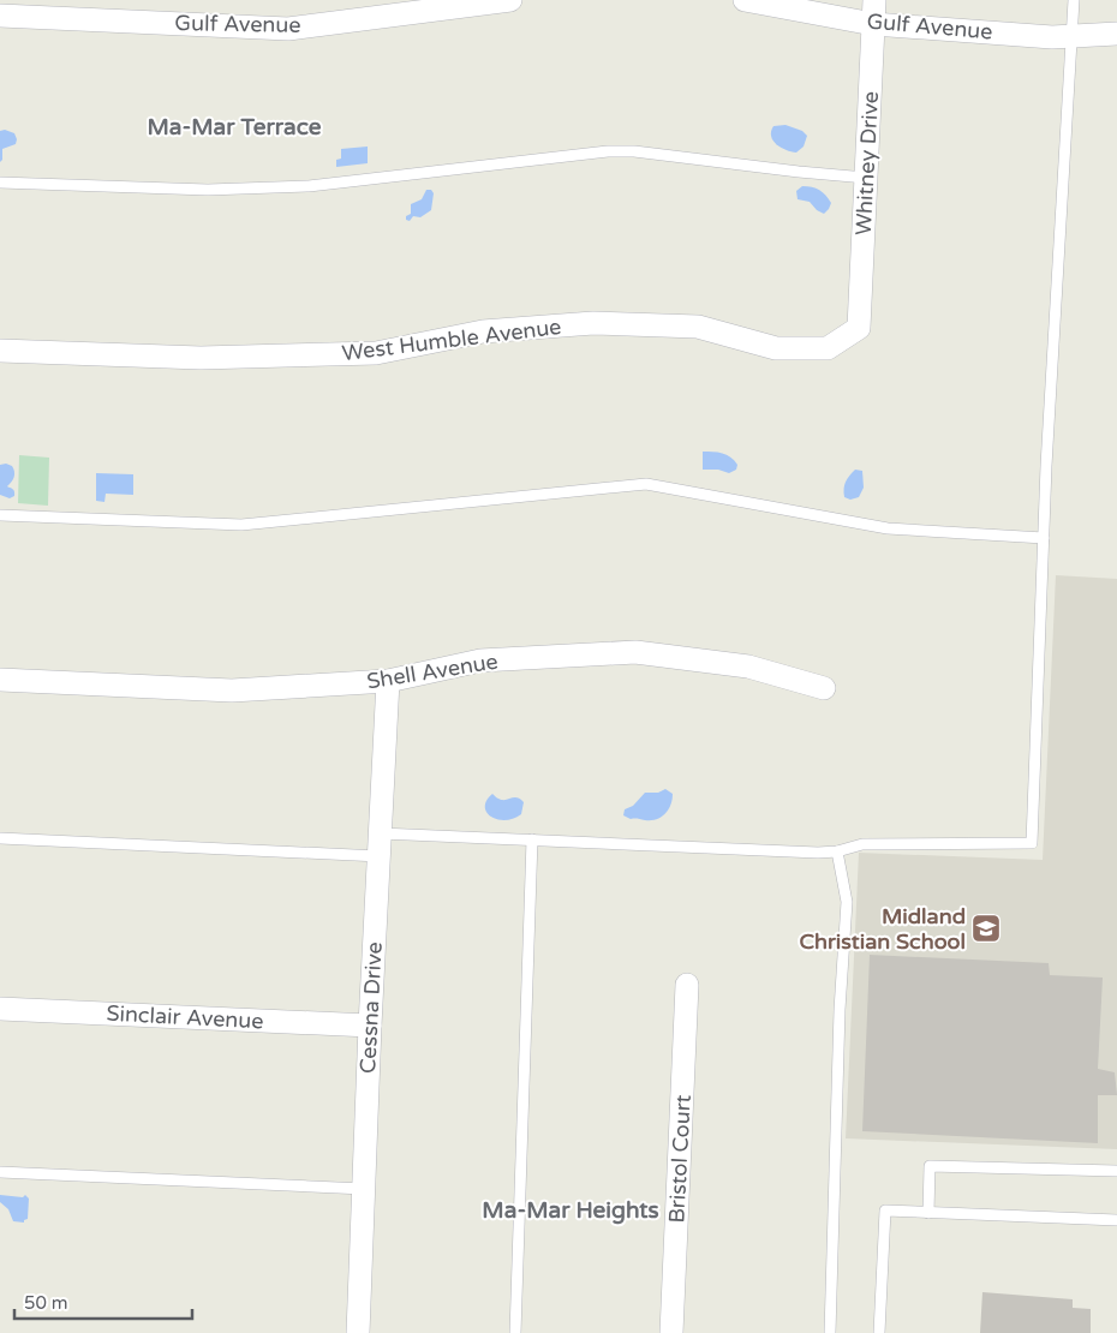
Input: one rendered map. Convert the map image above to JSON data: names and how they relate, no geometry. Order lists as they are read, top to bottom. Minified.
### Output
{"streets":{"street":["Gulf Avenue","Whitney Drive","West Humble Avenue","Shell Avenue","Cessna Drive","Sinclair Avenue","Bristol Court"]},"crossings":[["Gulf Avenue","Whitney Drive"],["Whitney Drive","West Humble Avenue"],["Shell Avenue","Cessna Drive"],["Cessna Drive","Sinclair Avenue"]],"districts":["Ma-Mar Terrace","Ma-Mar Heights"],"places":{"school or university":["Midland Christian School"]},"scale_bar":"50 m"}
